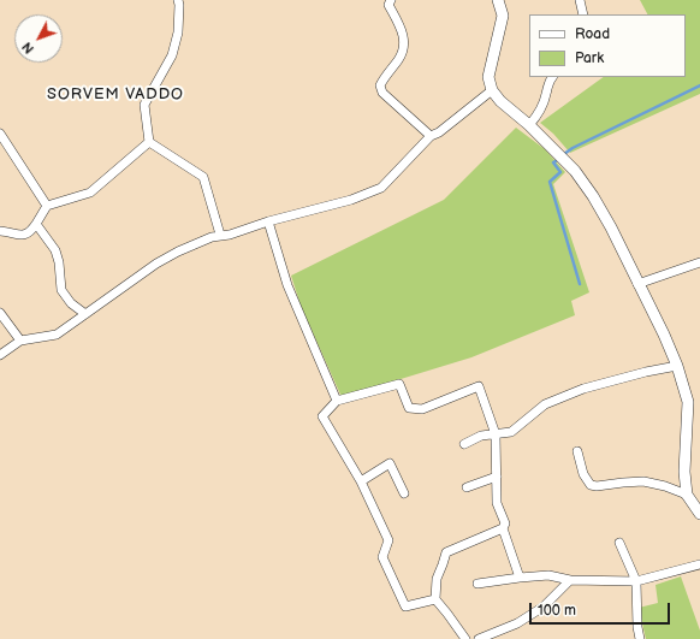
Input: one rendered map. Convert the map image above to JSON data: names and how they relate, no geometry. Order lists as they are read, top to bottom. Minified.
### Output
{"districts":["SORVEM VADDO"],"legend":["Road","Park"],"scale_bar":"100 m","north":"bottom left"}
